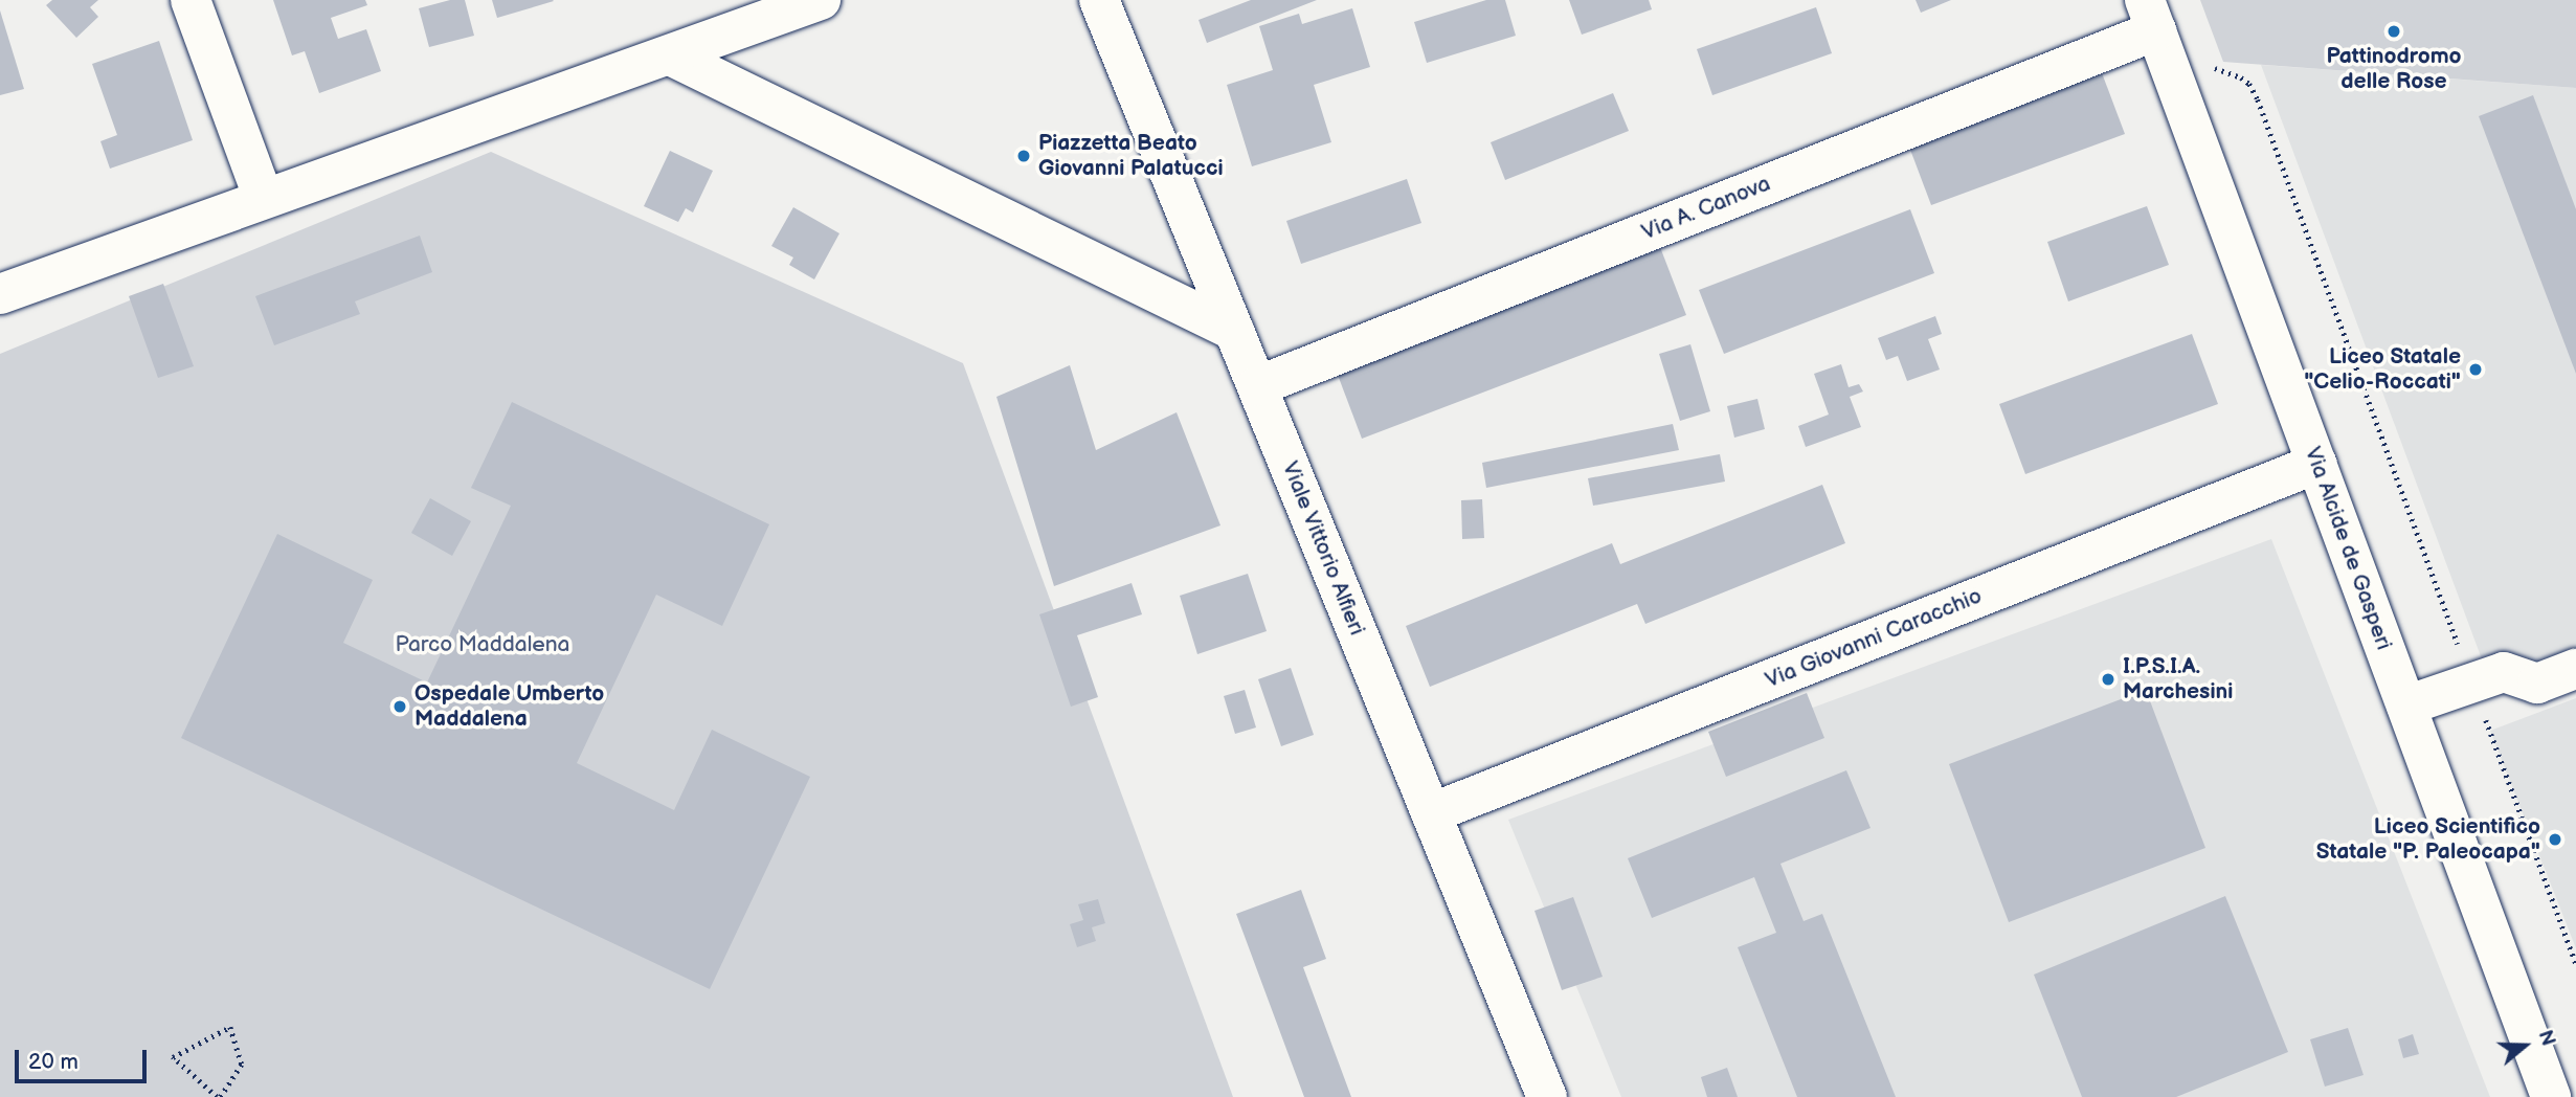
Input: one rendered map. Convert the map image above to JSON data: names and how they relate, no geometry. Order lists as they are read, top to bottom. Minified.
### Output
{"streets":{"street":["Via A. Canova","Viale Vittorio Alfieri","Via Alcide de Gasperi","Via Giovanni Caracchio"]},"crossings":[["Via A. Canova","Viale Vittorio Alfieri"],["Via A. Canova","Via Alcide de Gasperi"],["Viale Vittorio Alfieri","Via Giovanni Caracchio"],["Via Alcide de Gasperi","Via Giovanni Caracchio"]],"parks":["Parco Maddalena"],"places":["Pattinodromo delle Rose","Piazzetta Beato Giovanni Palatucci","Liceo Statale \"Celio-Roccati\"","I.P.S.I.A. Marchesini","Ospedale Umberto Maddalena","Liceo Scientifico Statale \"P. Paleocapa\""],"scale_bar":"20 m","north":"right"}
